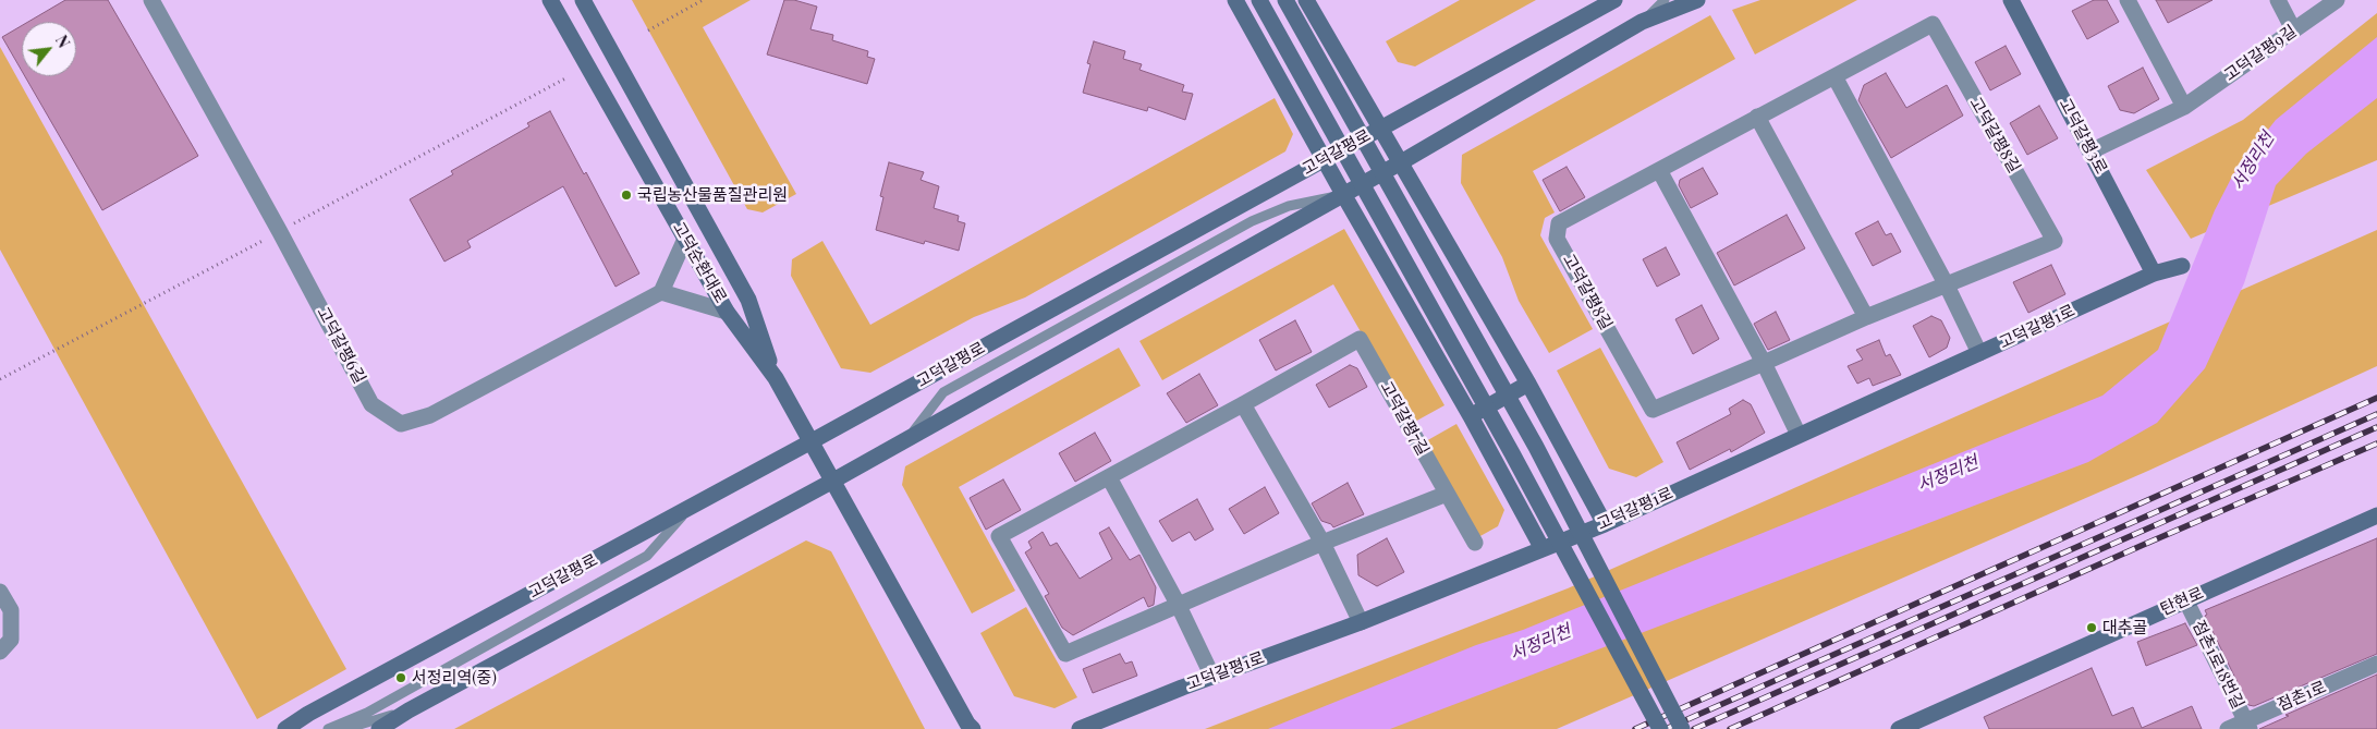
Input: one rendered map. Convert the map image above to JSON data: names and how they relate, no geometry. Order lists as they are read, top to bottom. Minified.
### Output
{"streets":{"street":["고덕갈평9길","고덕갈평8길","고덕갈평3로","고덕갈평로","고덕순환대로","고덕갈평1로","고덕갈평6길","고덕갈평7길","탄현로","점촌1로18번길","점촌1로"]},"crossings":[["고덕갈평9길","고덕갈평3로"],["고덕갈평3로","고덕갈평1로"],["고덕갈평로","고덕순환대로"],["탄현로","점촌1로18번길"],["점촌1로18번길","점촌1로"]],"water":["서정리천"],"places":["국립농산물품질관리원","대추골","서정리역(중)"],"north":"top right"}
